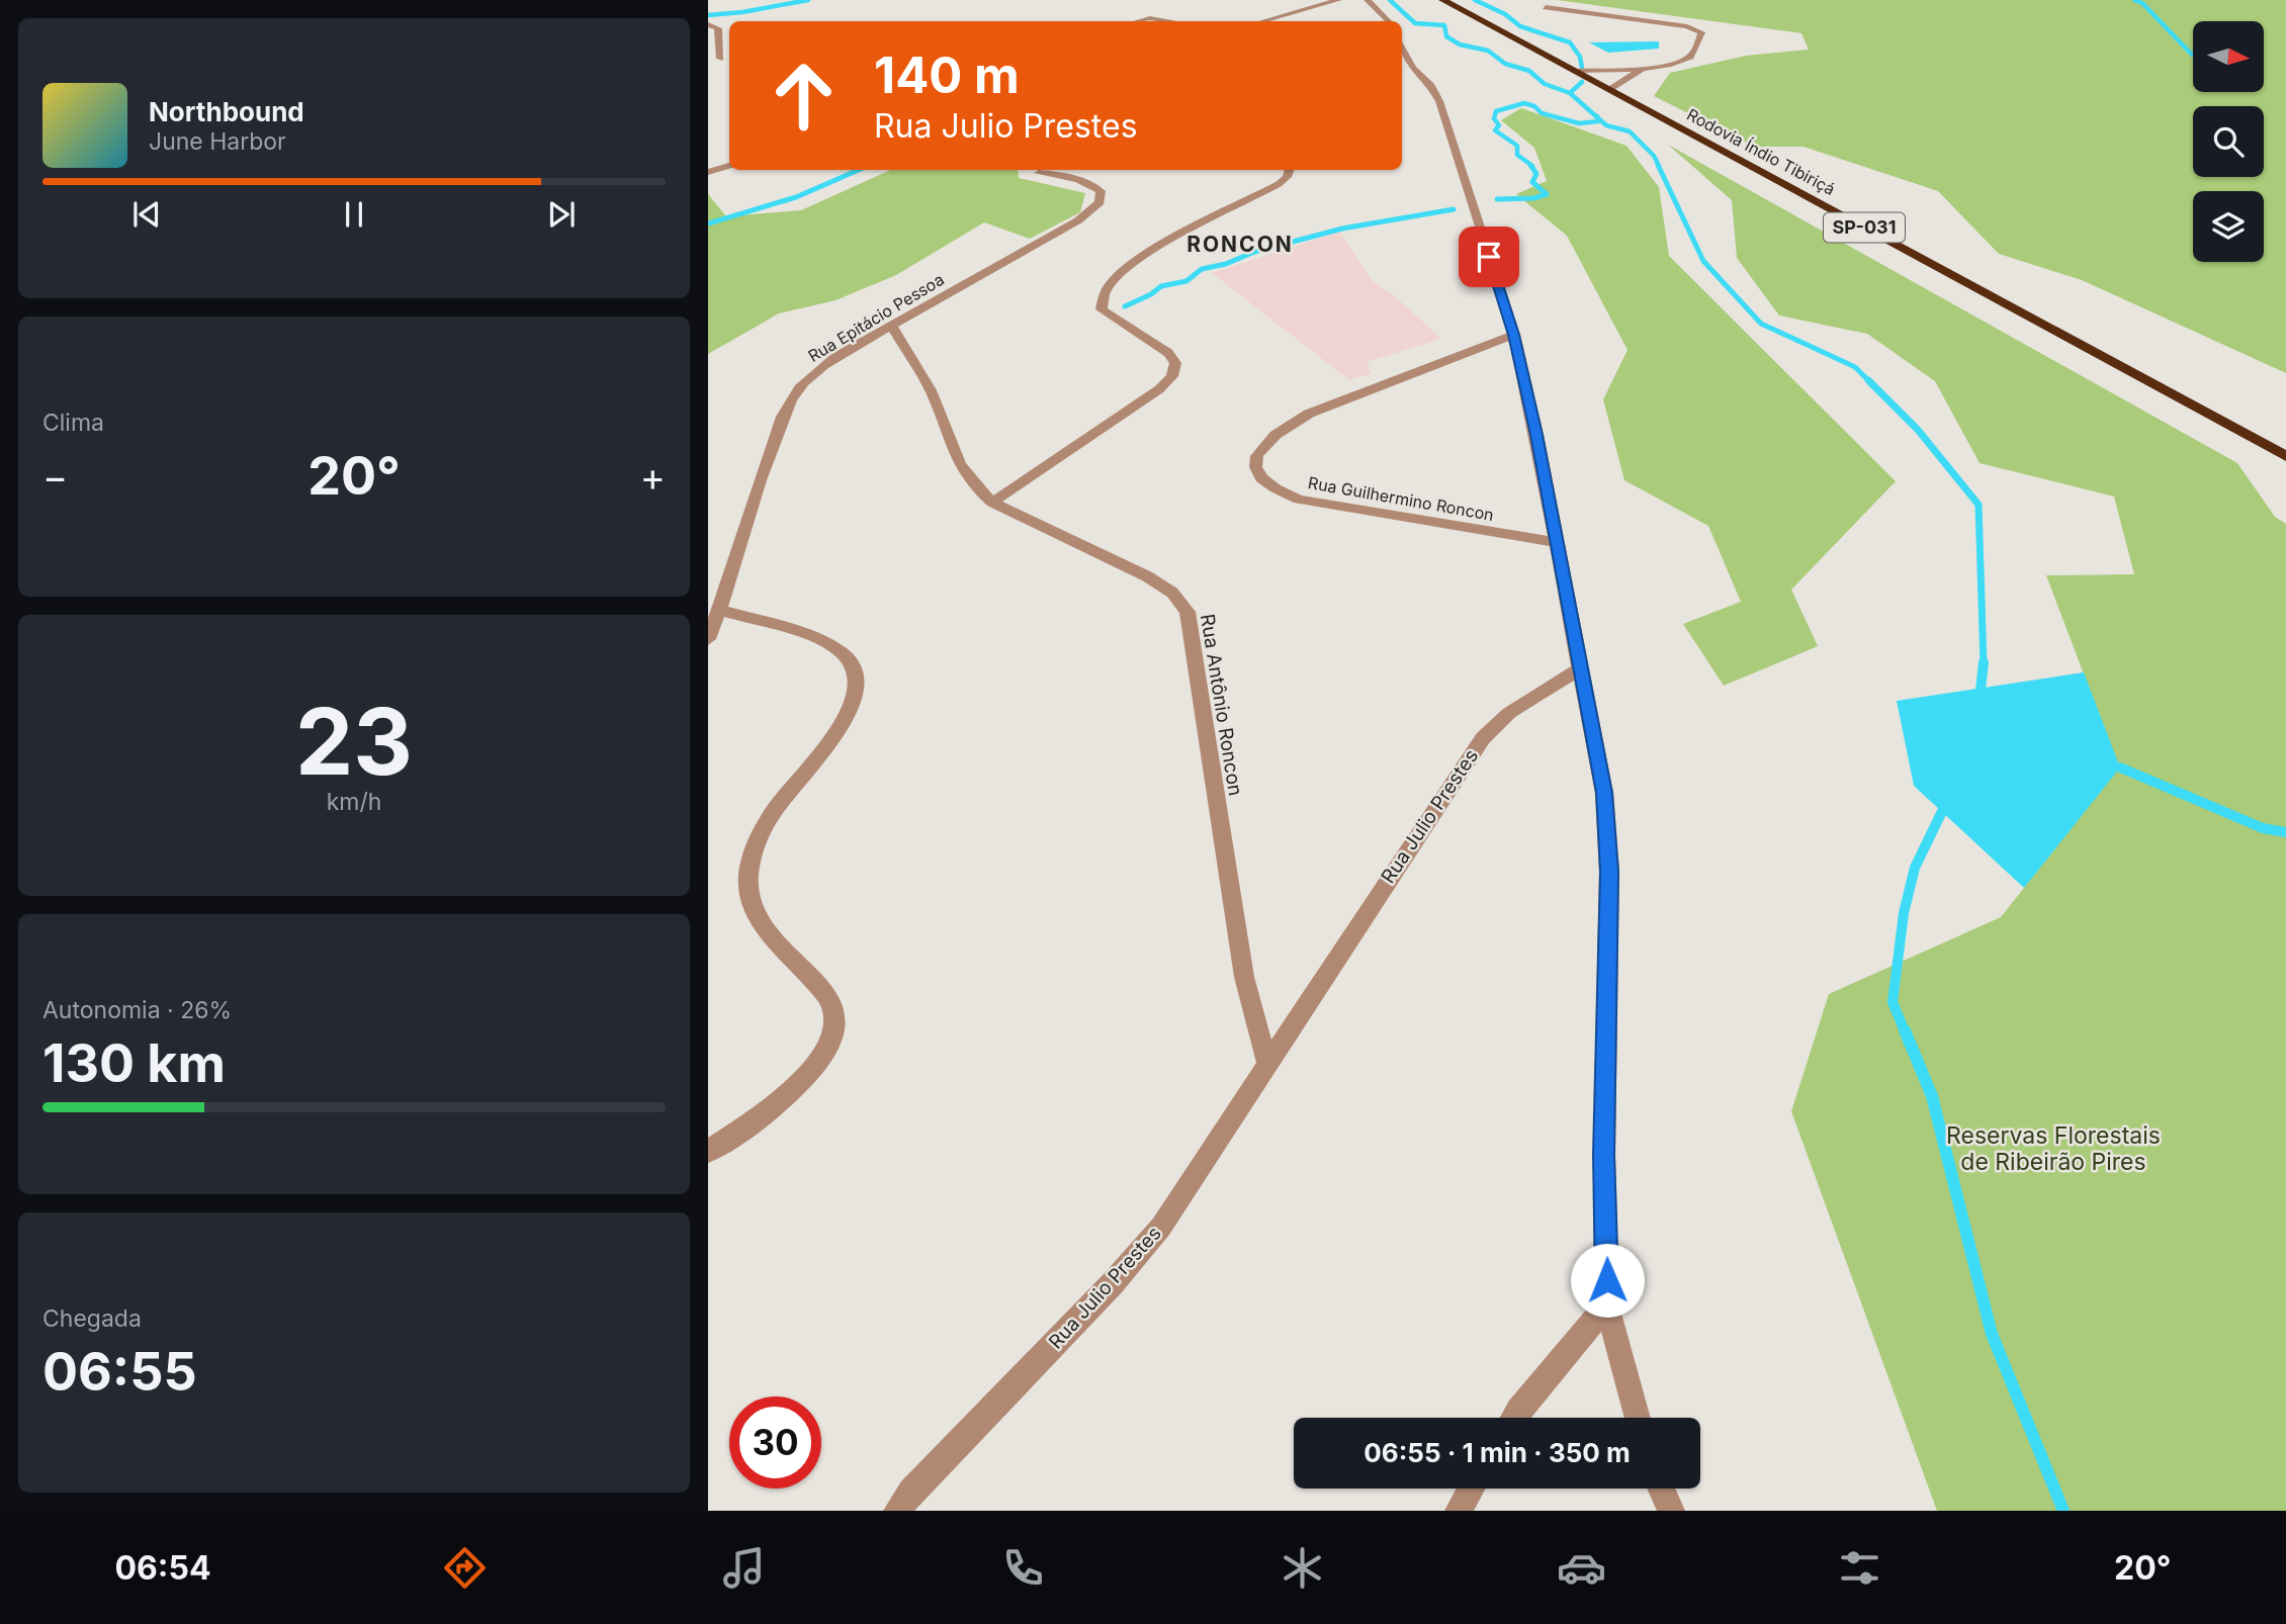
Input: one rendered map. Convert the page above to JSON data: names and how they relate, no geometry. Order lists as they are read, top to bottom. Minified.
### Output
{"streets":{"highway":["Rodovia Índio Tibiriçá","SP-031"],"street":["Rua Epitácio Pessoa","Rua Guilhermino Roncon","Rua Antônio Roncon","Rua Julio Prestes"]},"crossings":[["Rua Epitácio Pessoa","Rua Antônio Roncon"],["Rua Antônio Roncon","Rua Julio Prestes"]],"districts":["RONCON"],"parks":["Reservas Florestais de Ribeirão Pires"],"north":"right","page":{"turn":["140 m","Rua Julio Prestes"],"song":["Northbound","June Harbor"],"tile":["Clima",["23","km/h"],["Autonomia · 26%","130 km"],["Chegada","06:55"]],"heat":["−","20°","+"],"limit":"30","trip":"06:55 · 1 min · 350 m","tabs":["06:54","20°"]}}
